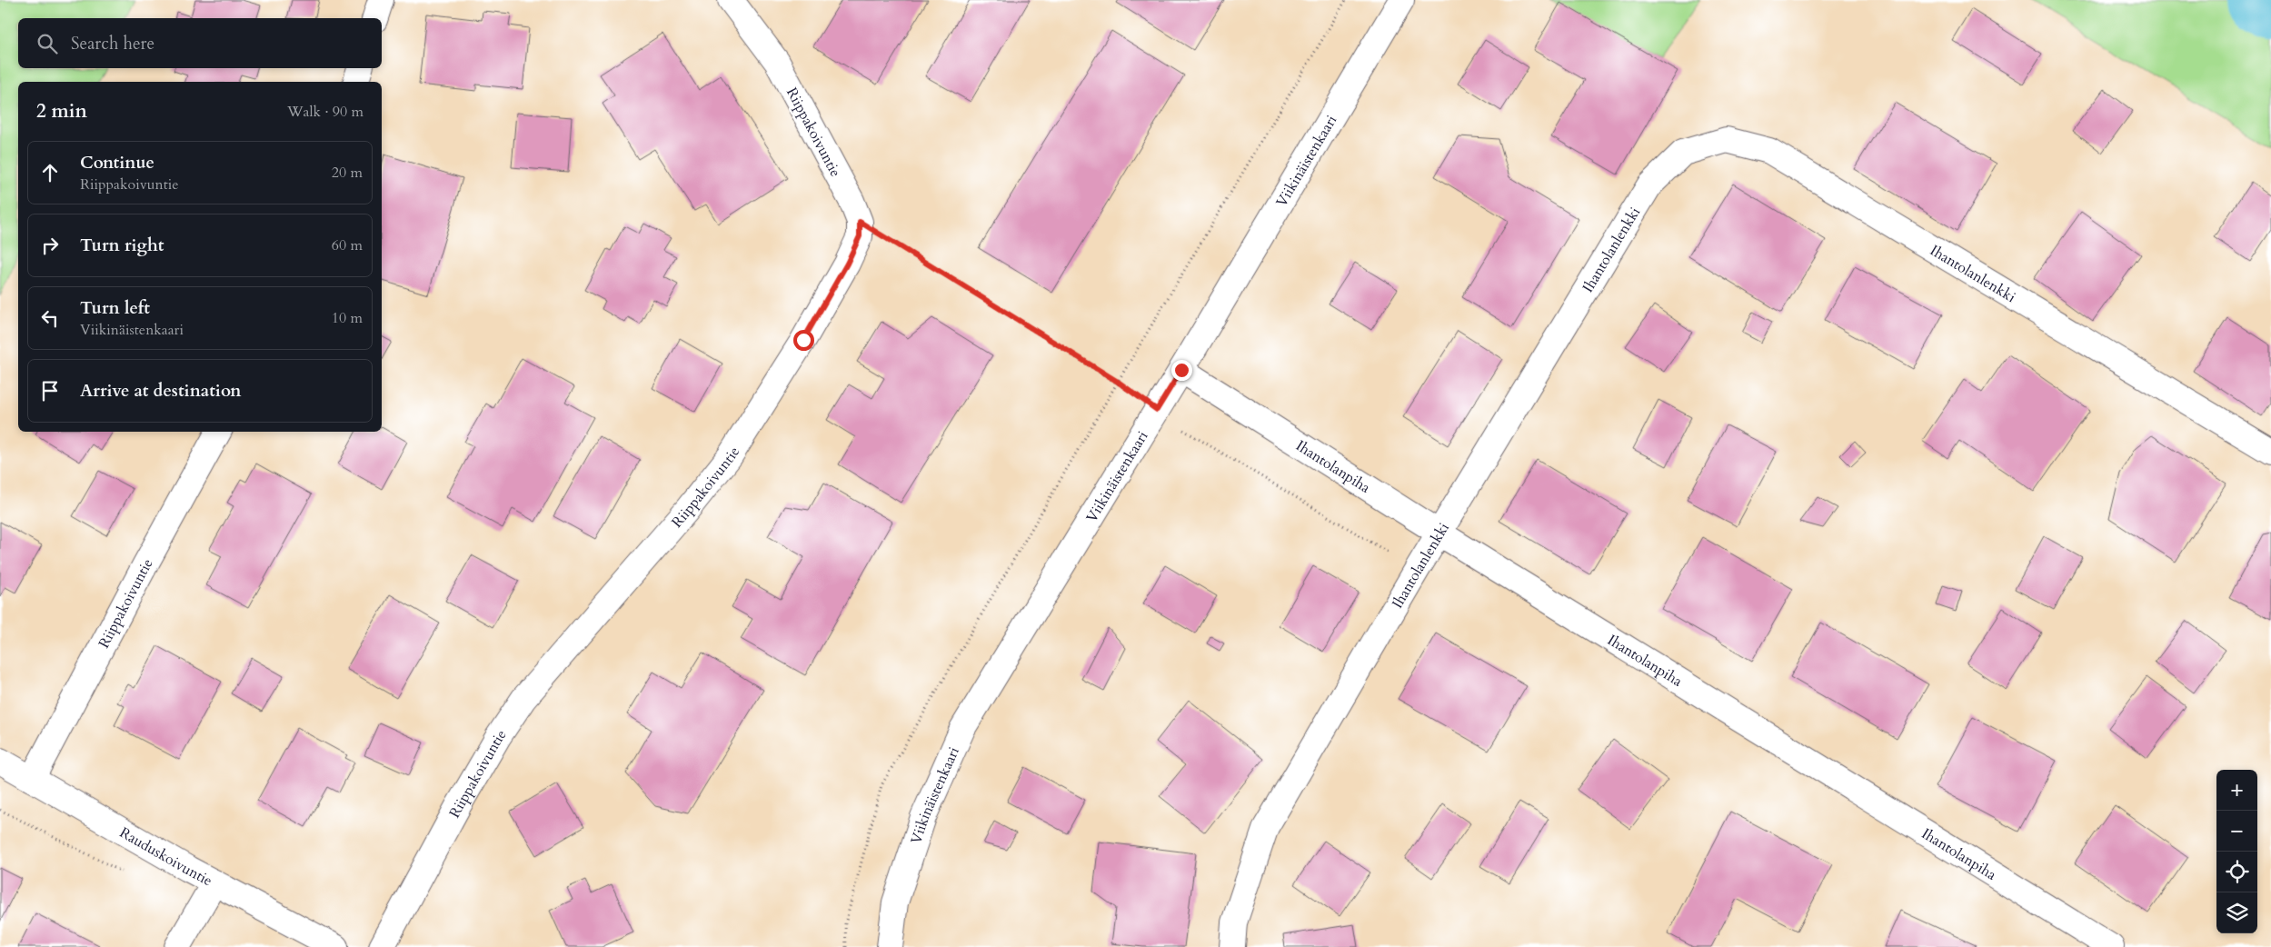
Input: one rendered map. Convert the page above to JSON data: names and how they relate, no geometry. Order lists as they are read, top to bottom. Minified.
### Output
{"streets":{"street":["Riippakoivuntie","Viikinäistenkaari","Ihantolanlenkki","Ihantolanpiha","Rauduskoivuntie"]},"crossings":[["Riippakoivuntie","Rauduskoivuntie"],["Viikinäistenkaari","Ihantolanpiha"],["Ihantolanlenkki","Ihantolanpiha"]],"page":{"search":"Search here","heading":["2 min","Walk · 90 m"],"list":[["Continue","Riippakoivuntie","20 m"],["Turn right","60 m"],["Turn left","Viikinäistenkaari","10 m"],"Arrive at destination"],"map_buttons":["+","−"]}}
